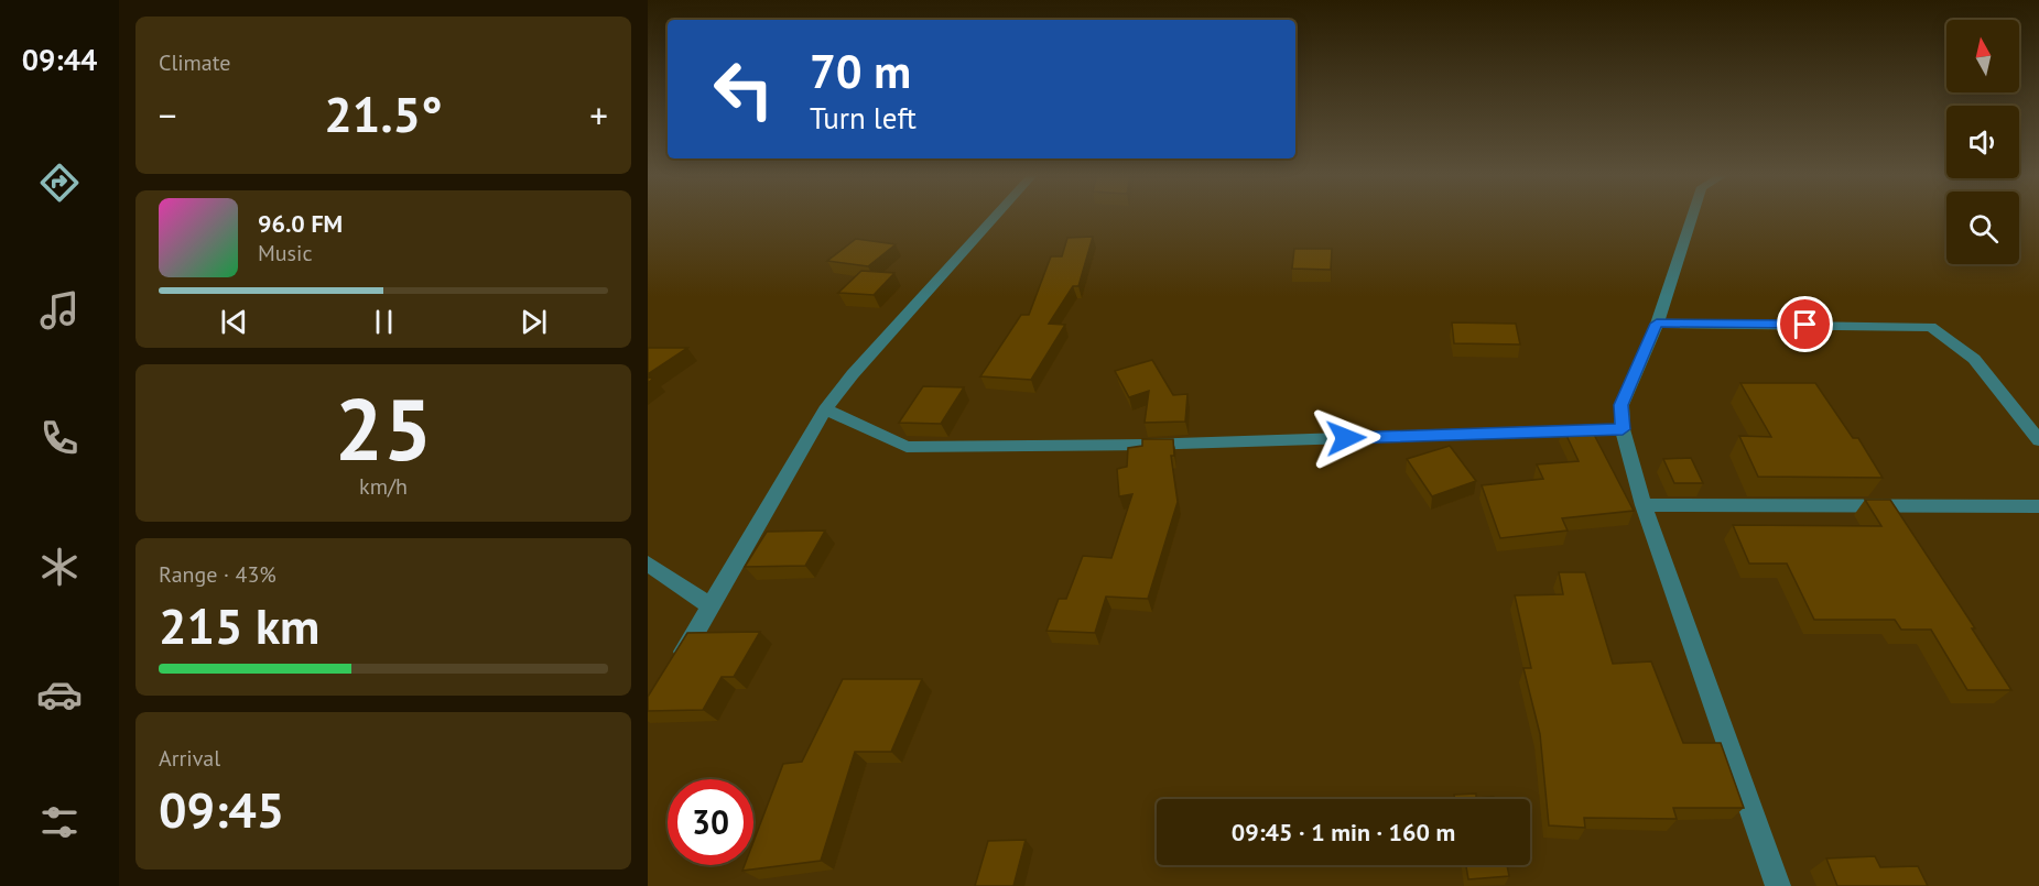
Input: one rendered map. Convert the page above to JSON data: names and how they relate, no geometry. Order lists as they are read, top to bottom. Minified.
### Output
{"north":"top","page":{"tabs":"09:44","tile":["Climate",["25","km/h"],["Range · 43%","215 km"],["Arrival","09:45"]],"turn":["70 m","Turn left"],"heat":["−","21.5°","+"],"song":["96.0 FM","Music"],"limit":"30","trip":"09:45 · 1 min · 160 m"}}
